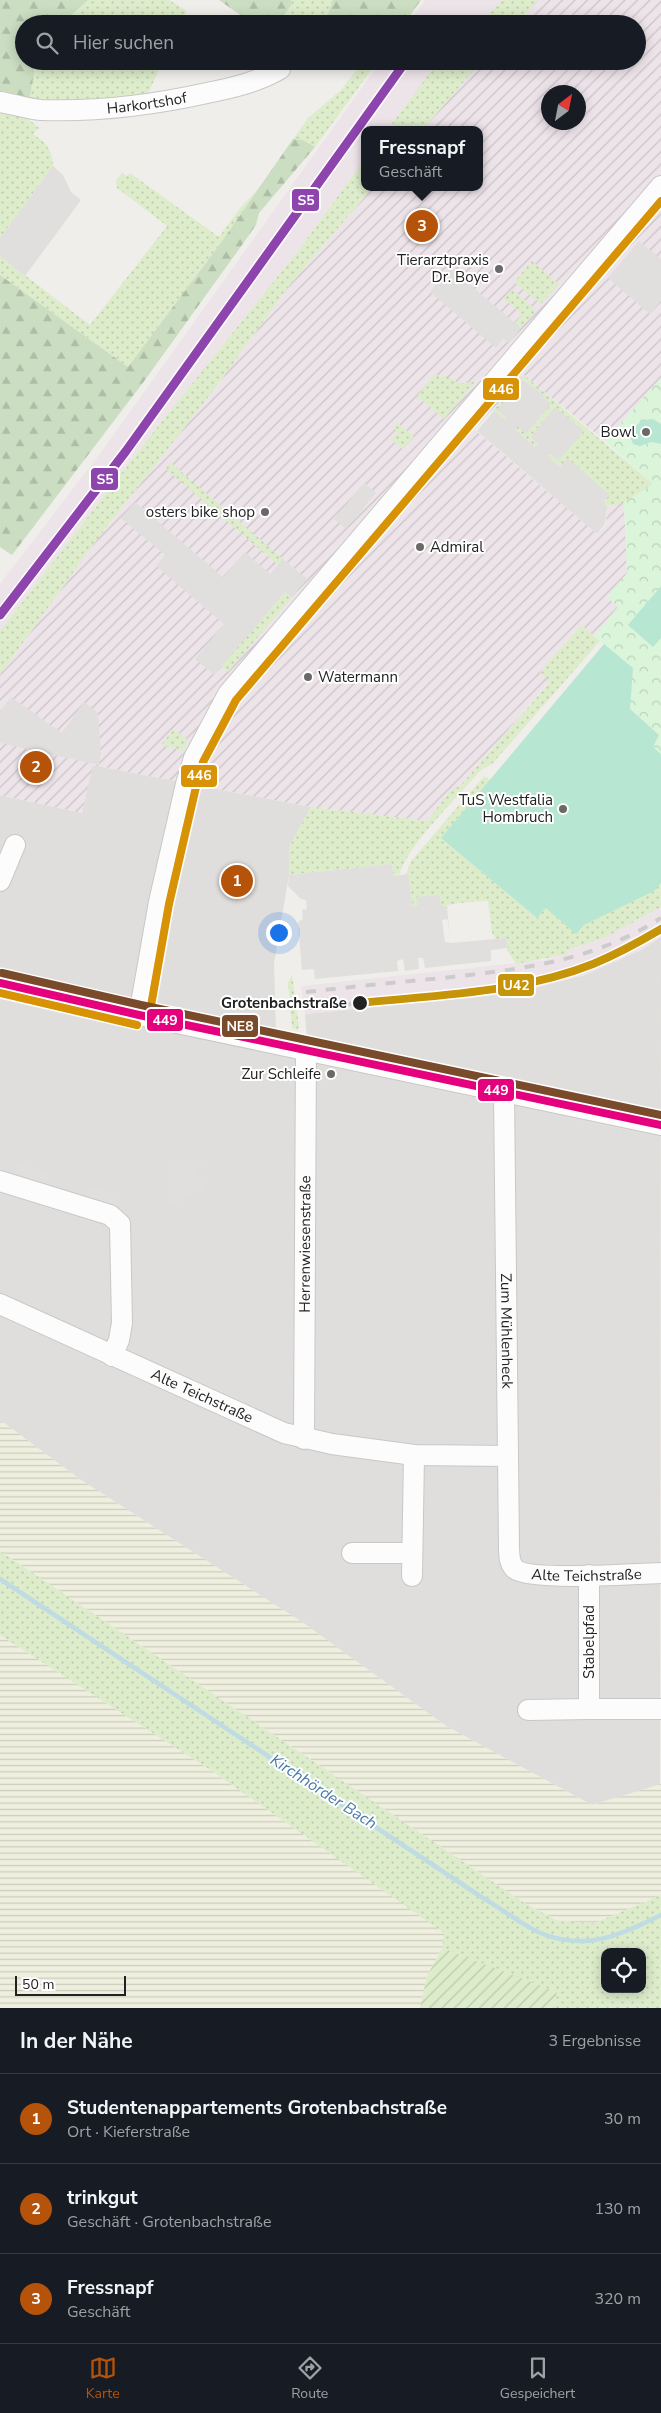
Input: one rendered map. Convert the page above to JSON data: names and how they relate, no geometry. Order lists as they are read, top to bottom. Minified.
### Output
{"streets":{"street":["Harkortshof","Herrenwiesenstraße","Zum Mühlenheck","Alte Teichstraße","Stabelpfad"]},"crossings":[["Herrenwiesenstraße","Alte Teichstraße"],["Zum Mühlenheck","Alte Teichstraße"],["Alte Teichstraße","Stabelpfad"]],"water":["Kirchhörder Bach"],"places":["Tierarztpraxis Dr. Boye","Bowl","osters bike shop","Admiral","Watermann","TuS Westfalia Hombruch","Grotenbachstraße","Zur Schleife"],"lines":["transit line S5","transit line 446","transit line U42","transit line NE8","transit line 449"],"scale_bar":"50 m","north":"top right","page":{"search":"Hier suchen","popup":["Fressnapf","Geschäft"],"pins":["3","2","1"],"scale":"50 m","heading":["In der Nähe","3 Ergebnisse"],"list":[{"mark":"1","name":"Studentenappartements Grotenbachstraße","note":"Ort · Kieferstraße","value":"30 m"},{"mark":"2","name":"trinkgut","note":"Geschäft · Grotenbachstraße","value":"130 m"},{"mark":"3","name":"Fressnapf","note":"Geschäft","value":"320 m"}],"nav":["Karte","Route","Gespeichert"]}}
